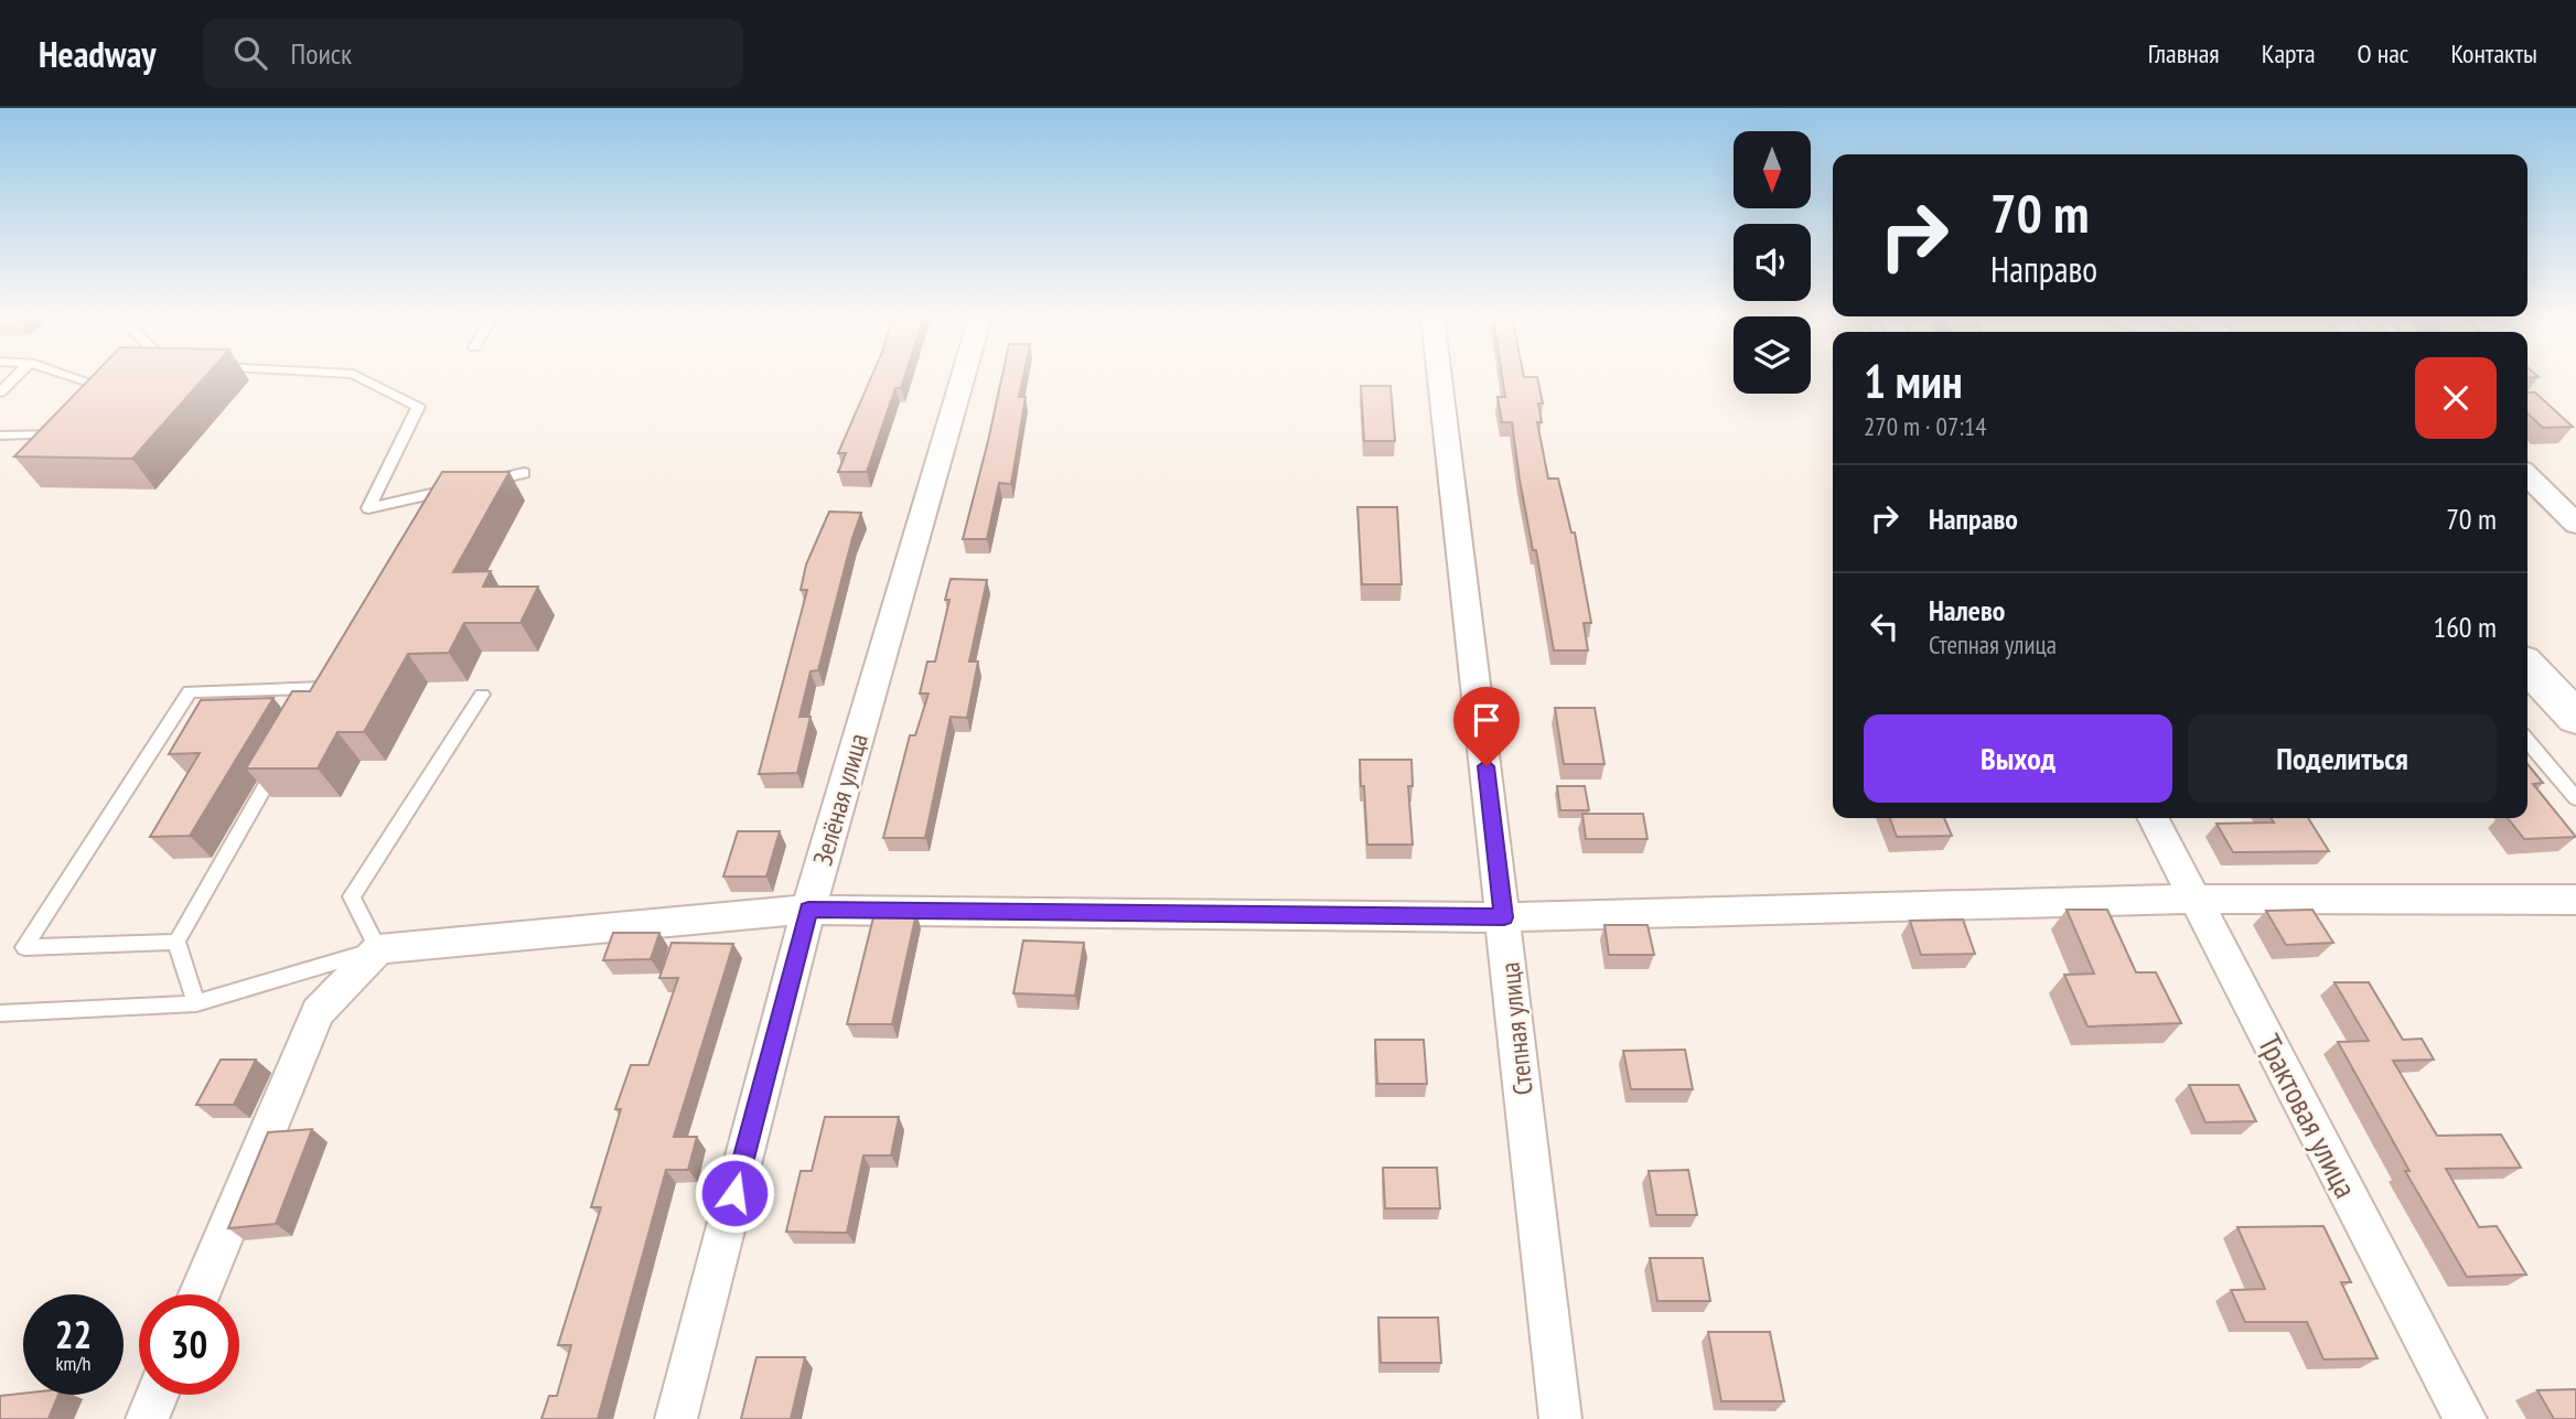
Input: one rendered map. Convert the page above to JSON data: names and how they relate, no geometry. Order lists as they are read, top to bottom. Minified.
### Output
{"streets":{"street":["Зелёная улица","Степная улица","Трактовая улица"]},"north":"bottom","page":{"header":"Headway","search":"Поиск","nav":["Главная","Карта","О нас","Контакты"],"turn":["70 m","Направо"],"heading":["1 мин","270 m · 07:14"],"list":[{"name":"Направо","value":"70 m"},{"name":"Налево","note":"Степная улица","value":"160 m"}],"buttons":["Выход","Поделиться"],"speed":"22 km/h","limit":"30"}}
